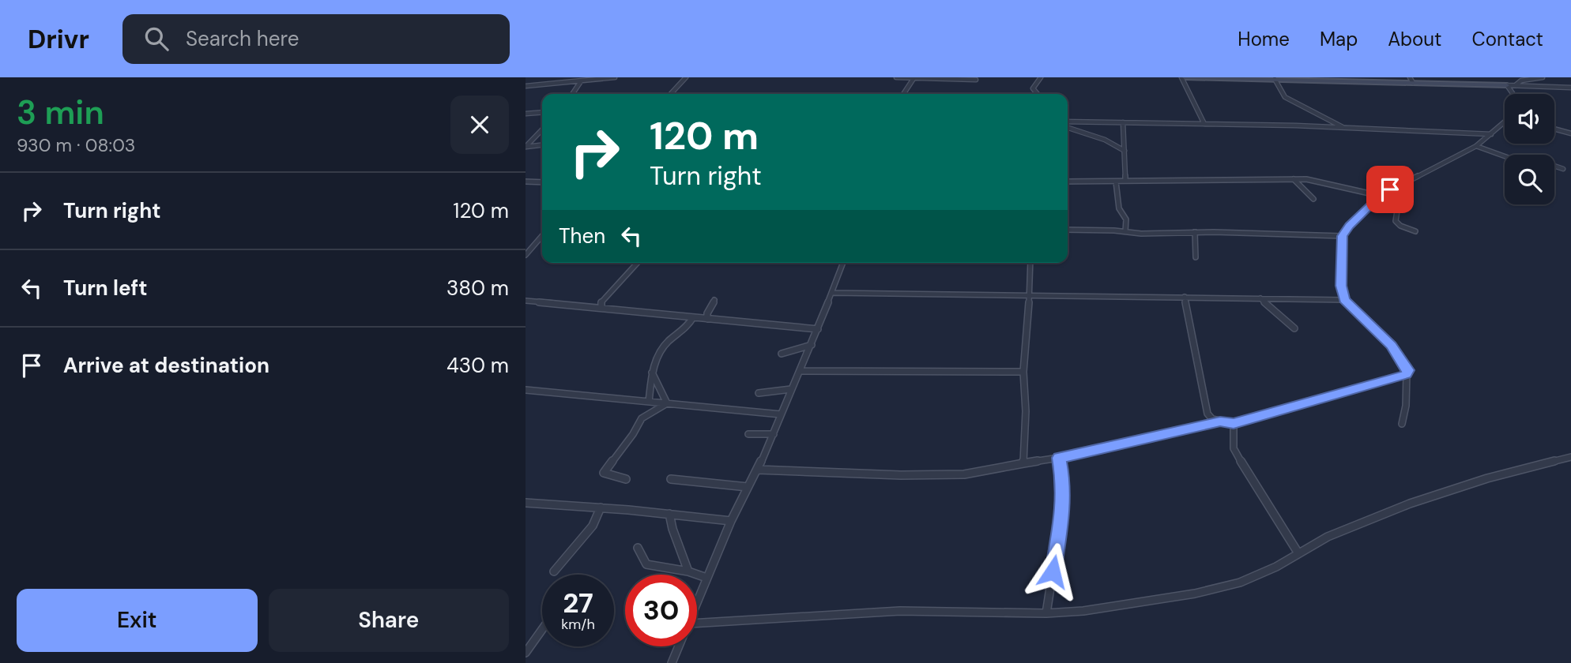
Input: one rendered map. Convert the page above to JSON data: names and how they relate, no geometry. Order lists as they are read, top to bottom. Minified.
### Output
{"page":{"header":"Drivr","search":"Search here","nav":["Home","Map","About","Contact"],"heading":["3 min","930 m · 08:03"],"turn":["120 m","Turn right"],"list":[{"name":"Turn right","value":"120 m"},{"name":"Turn left","value":"380 m"},{"name":"Arrive at destination","value":"430 m"}],"then":"Then","speed":"27 km/h","limit":"30","buttons":["Exit","Share"]}}
